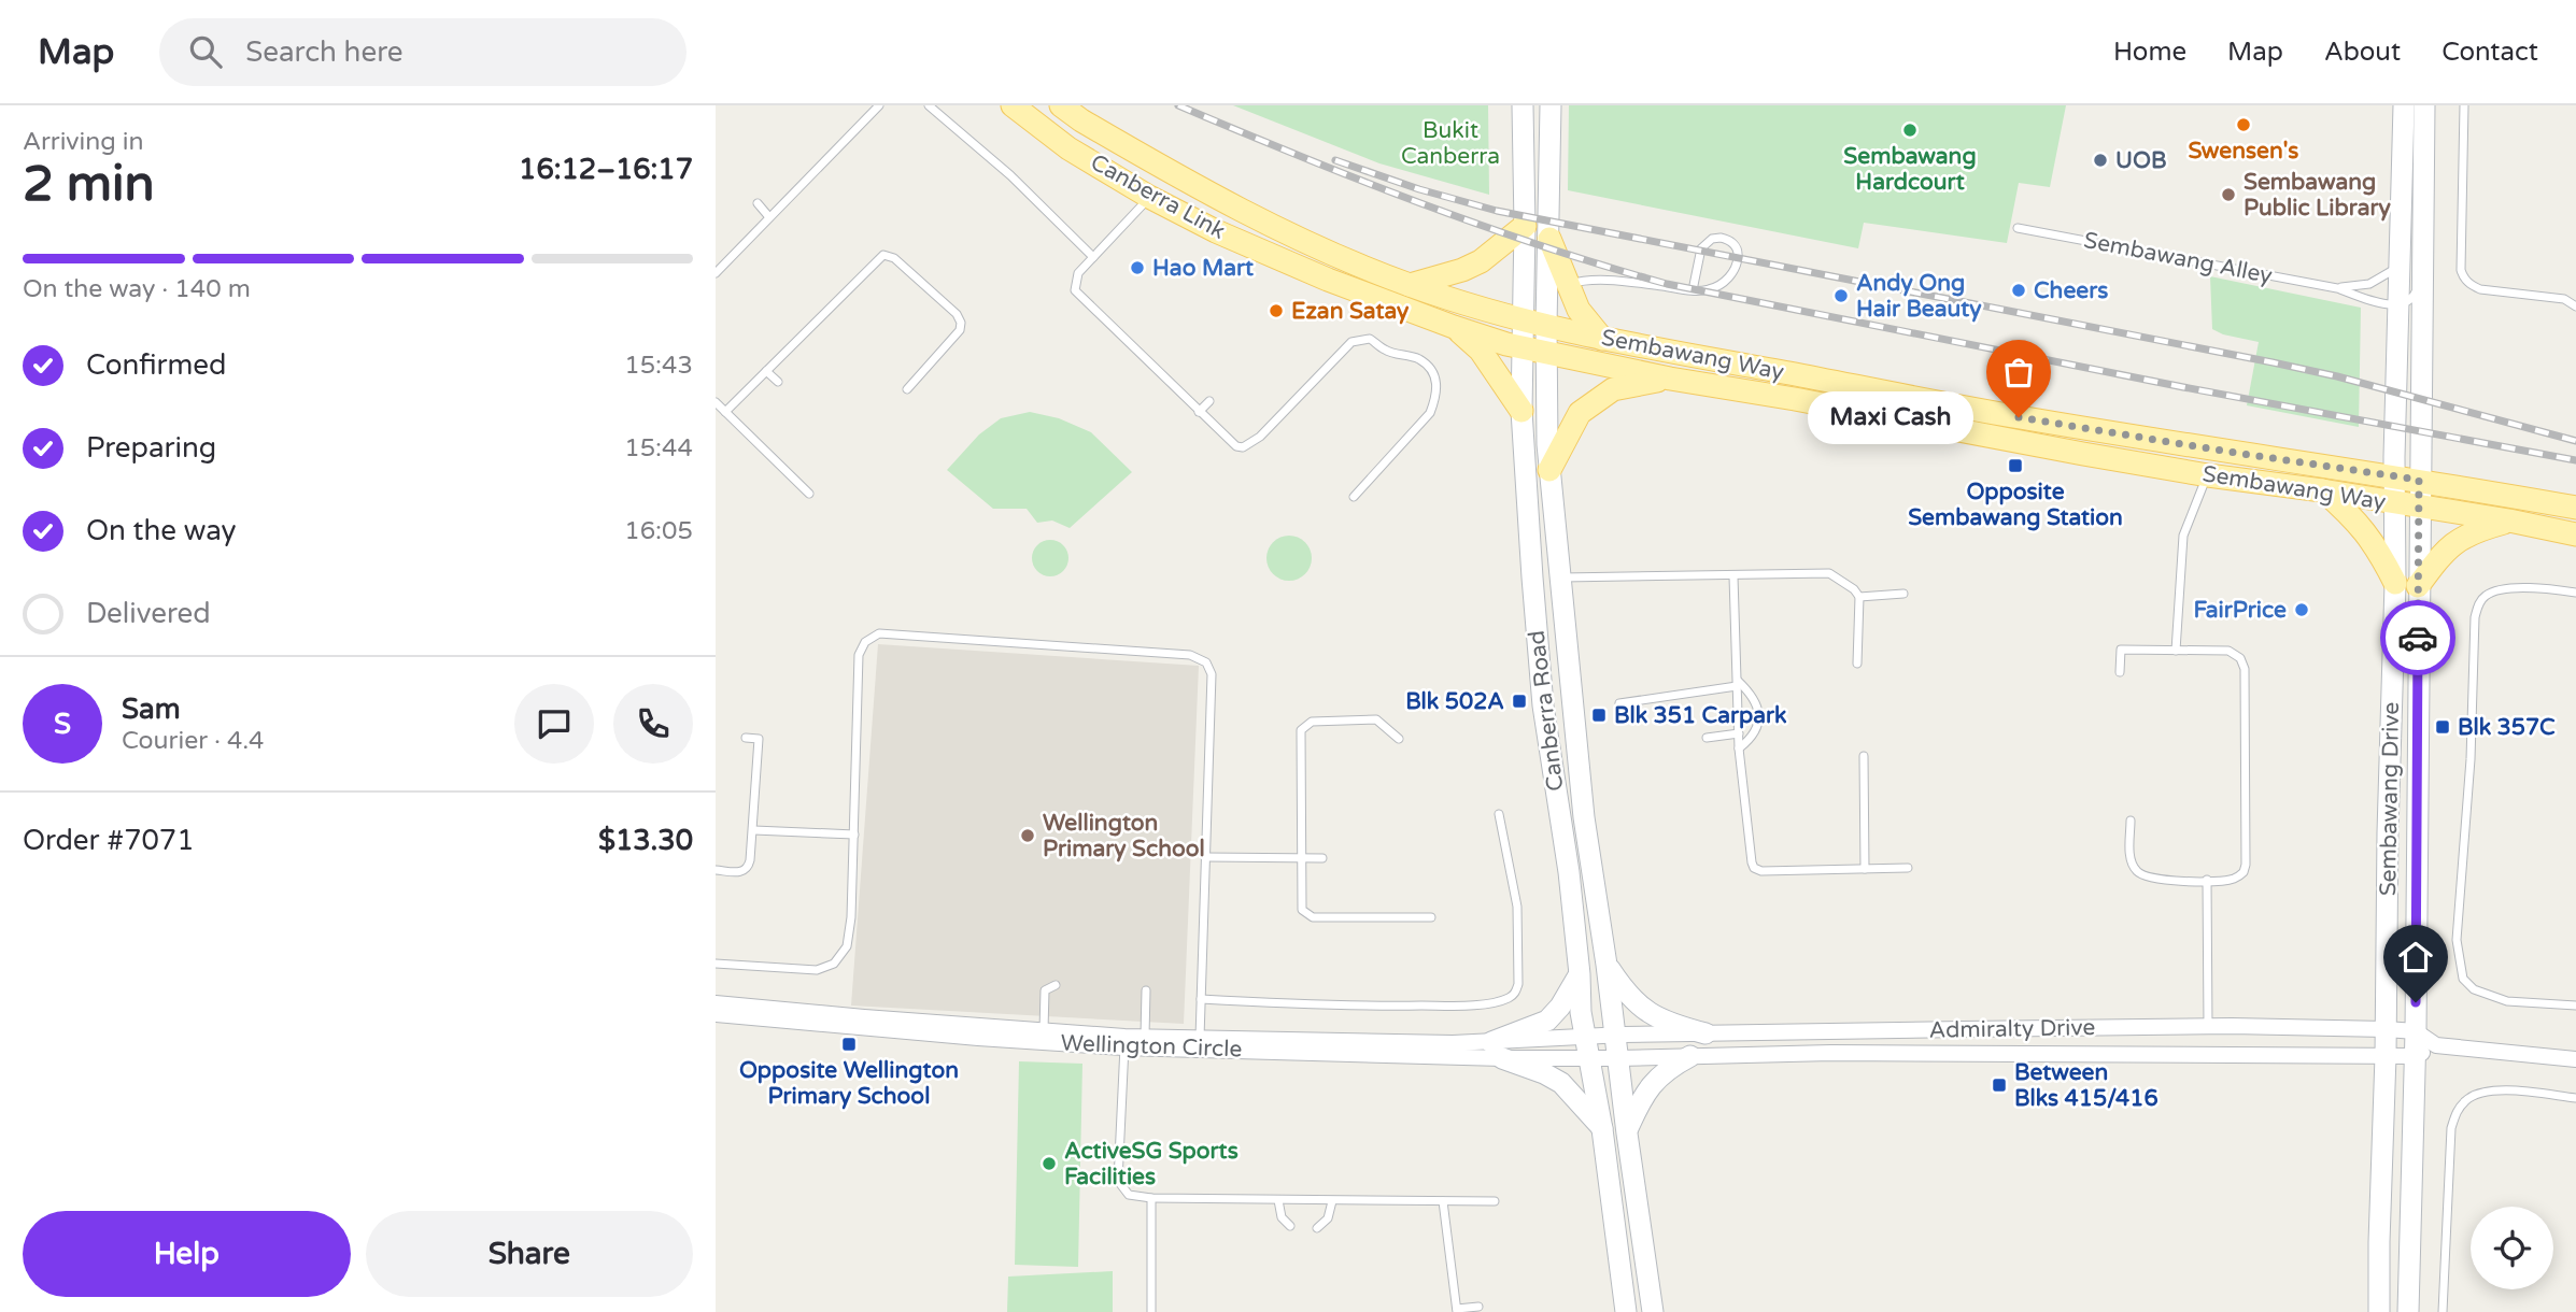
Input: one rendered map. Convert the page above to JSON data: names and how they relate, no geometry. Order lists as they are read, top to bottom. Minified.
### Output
{"streets":{"main road":["Canberra Link","Sembawang Way","Canberra Road","Sembawang Drive"],"street":["Admiralty Drive","Wellington Circle"],"lane":["Sembawang Alley"]},"crossings":[["Canberra Link","Sembawang Way"],["Canberra Link","Canberra Road"],["Sembawang Alley","Sembawang Drive"],["Sembawang Way","Canberra Road"],["Sembawang Way","Sembawang Drive"],["Canberra Road","Admiralty Drive"],["Canberra Road","Wellington Circle"],["Sembawang Drive","Admiralty Drive"],["Admiralty Drive","Wellington Circle"]],"parks":["Bukit Canberra"],"places":{"other":["Swensen's","Sembawang Hardcourt","UOB","Sembawang Public Library","Hao Mart","Cheers","Andy Ong Hair Beauty","Ezan Satay","Maxi Cash","FairPrice","Wellington Primary School","ActiveSG Sports Facilities"],"transit":["Opposite Sembawang Station","Blk 502A","Blk 351 Carpark","Blk 357C","Opposite Wellington Primary School","Between Blks 415/416"]},"page":{"header":"Map","search":"Search here","nav":["Home","Map","About","Contact"],"heading":["2 min","Arriving in","16:12–16:17"],"panel":["Sam","Courier · 4.4","Order #7071","$13.30"],"bar":"On the way · 140 m","list":[["Confirmed","15:43"],["Preparing","15:44"],["On the way","16:05"],"Delivered"],"bubble":"Maxi Cash","round":"S","buttons":["Help","Share"]}}
